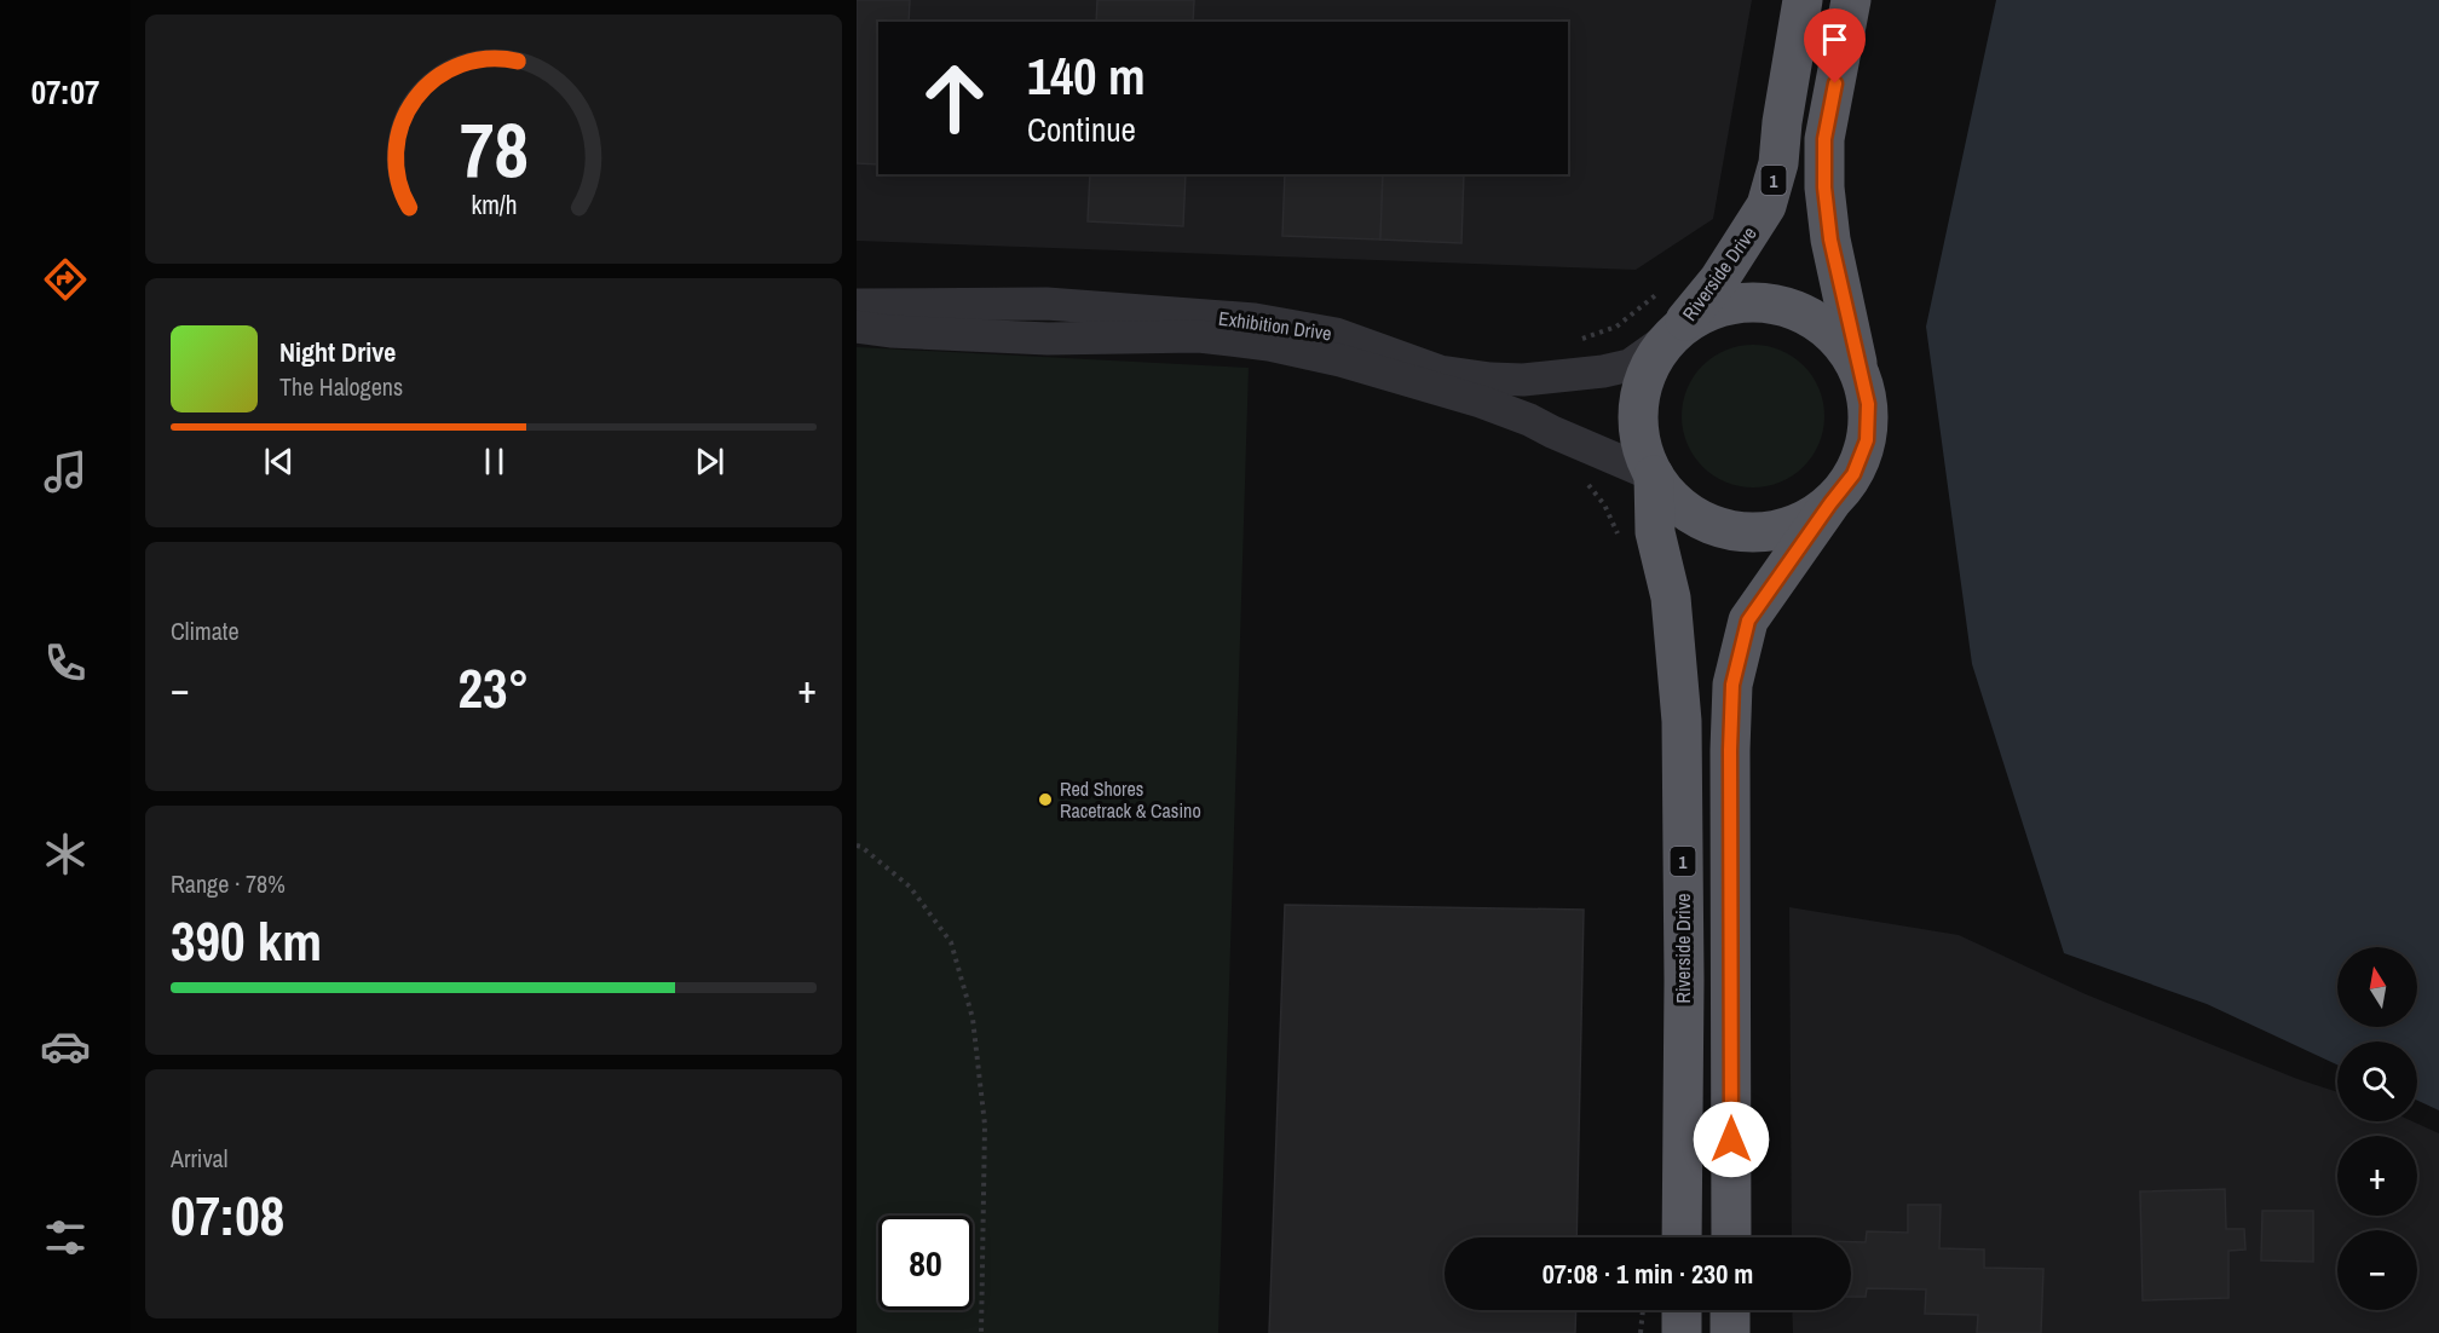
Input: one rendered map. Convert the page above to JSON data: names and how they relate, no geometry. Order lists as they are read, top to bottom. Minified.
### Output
{"streets":{"highway":["1","Riverside Drive"],"street":["Exhibition Drive"]},"crossings":[["Riverside Drive","Exhibition Drive"]],"places":["Red Shores Racetrack & Casino"],"north":"top","page":{"tabs":"07:07","turn":["140 m","Continue"],"song":["Night Drive","The Halogens"],"tile":["Climate",["Range · 78%","390 km"],["Arrival","07:08"]],"heat":["−","23°","+"],"map_buttons":["+","−"],"limit":"80","trip":"07:08 · 1 min · 230 m","gauge":["78","km/h"]}}
